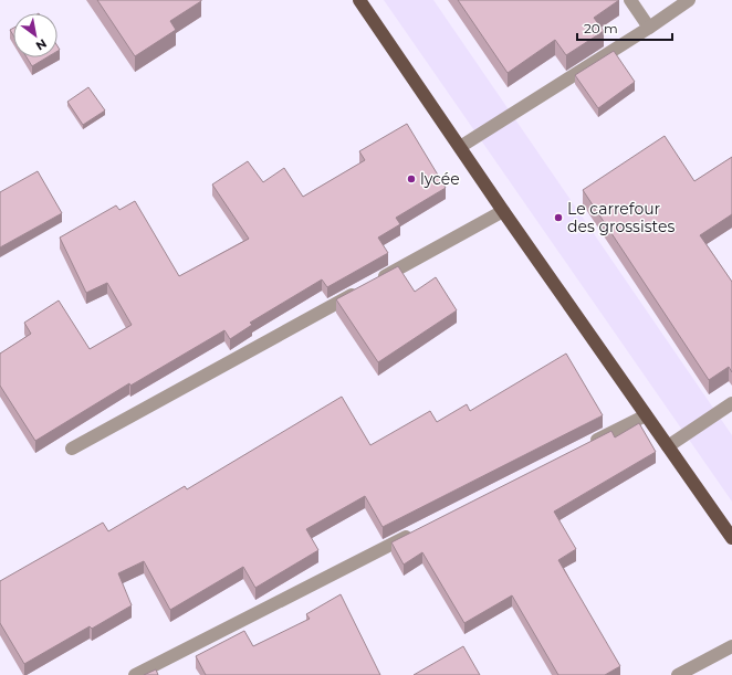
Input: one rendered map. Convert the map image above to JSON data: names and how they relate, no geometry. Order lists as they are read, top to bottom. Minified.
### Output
{"places":["lycée","Le carrefour des grossistes"],"scale_bar":"20 m","north":"bottom right"}
